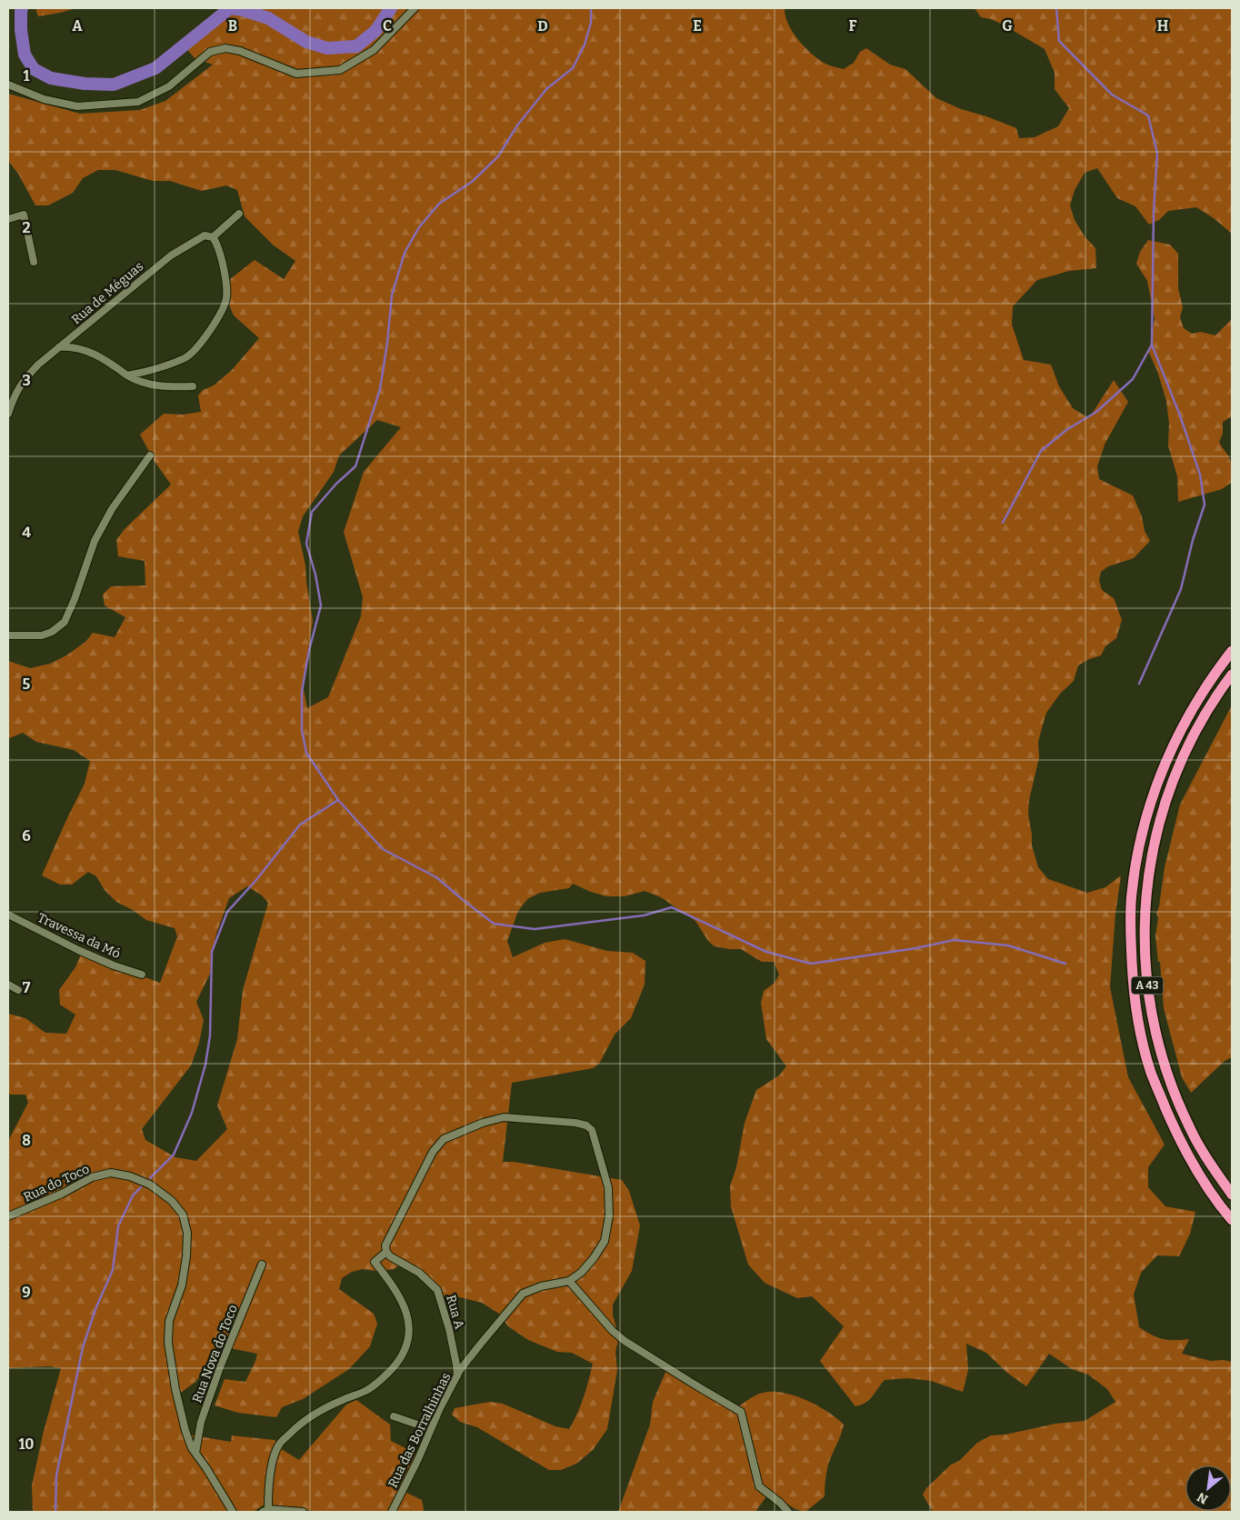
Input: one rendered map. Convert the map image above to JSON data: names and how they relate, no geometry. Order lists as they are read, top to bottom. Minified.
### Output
{"streets":{"highway":["A 43"],"street":["Rua de Méguas","Travessa da Mó","Rua do Toco","Rua A","Rua Nova do Toco","Rua das Borralhinhas"]},"crossings":[["Rua do Toco","Rua Nova do Toco"],["Rua A","Rua das Borralhinhas"]],"north":"bottom left","grid":{"columns":["A","B","C","D","E","F","G","H"],"rows":["1","2","3","4","5","6","7","8","9","10"]}}
